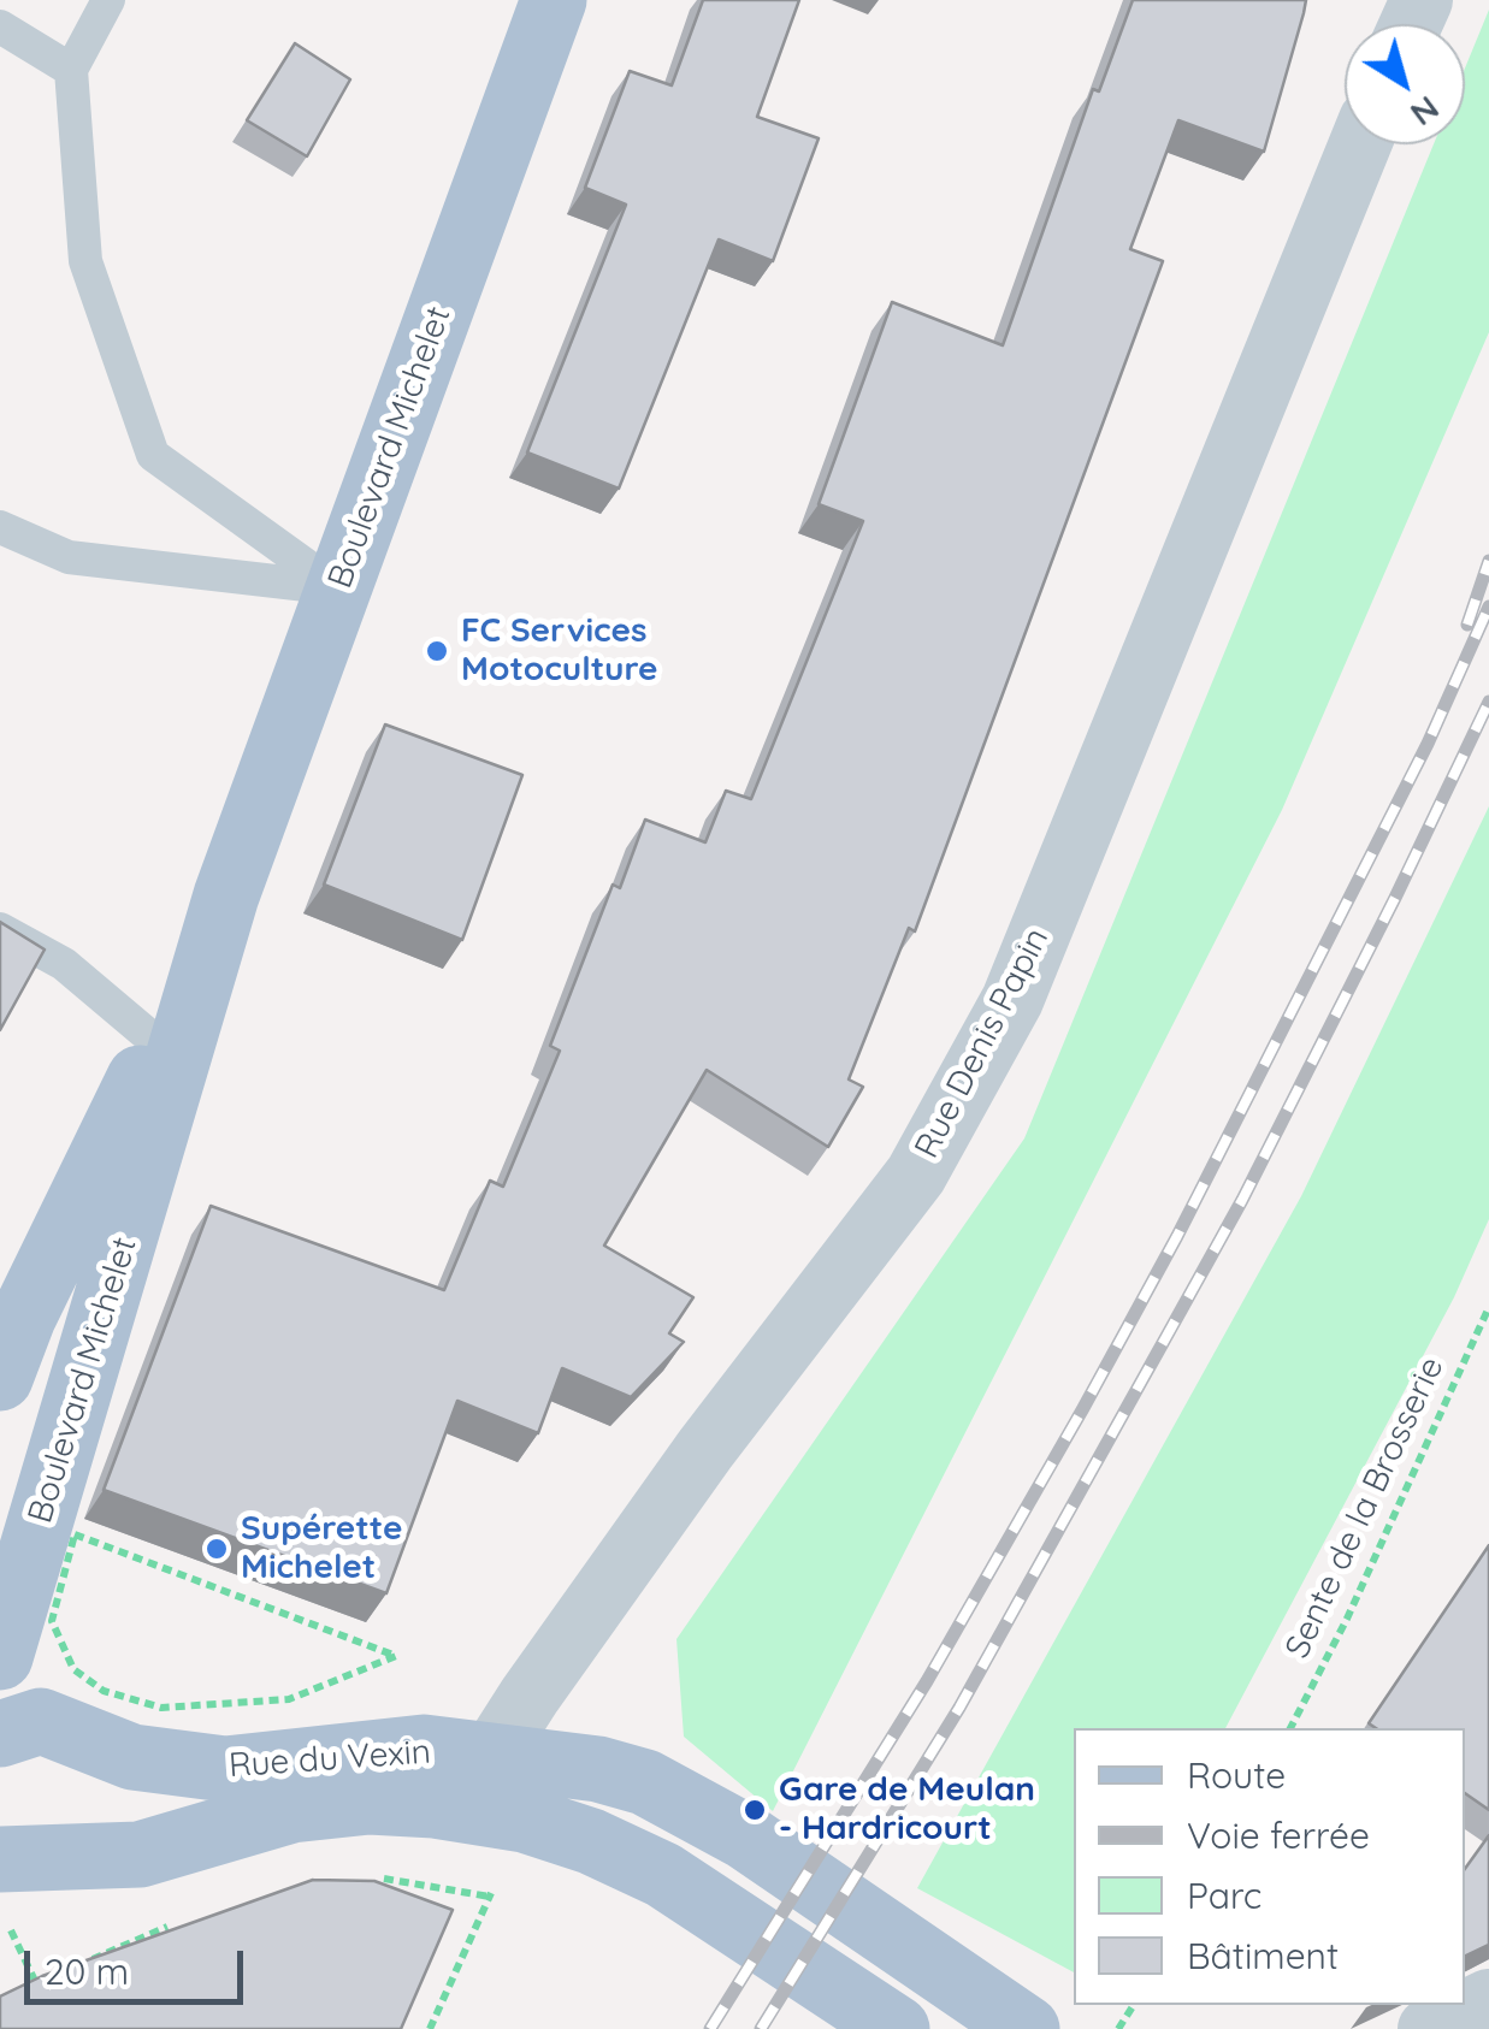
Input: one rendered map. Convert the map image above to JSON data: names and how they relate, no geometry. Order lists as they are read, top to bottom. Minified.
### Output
{"streets":{"main road":["Boulevard Michelet","Rue du Vexin"],"street":["Rue Denis Papin"],"path":["Sente de la Brosserie"]},"crossings":[["Rue Denis Papin","Rue du Vexin"]],"places":["FC Services Motoculture","Supérette Michelet","Gare de Meulan - Hardricourt"],"legend":["Route","Voie ferrée","Parc","Bâtiment"],"scale_bar":"20 m","north":"bottom right"}
